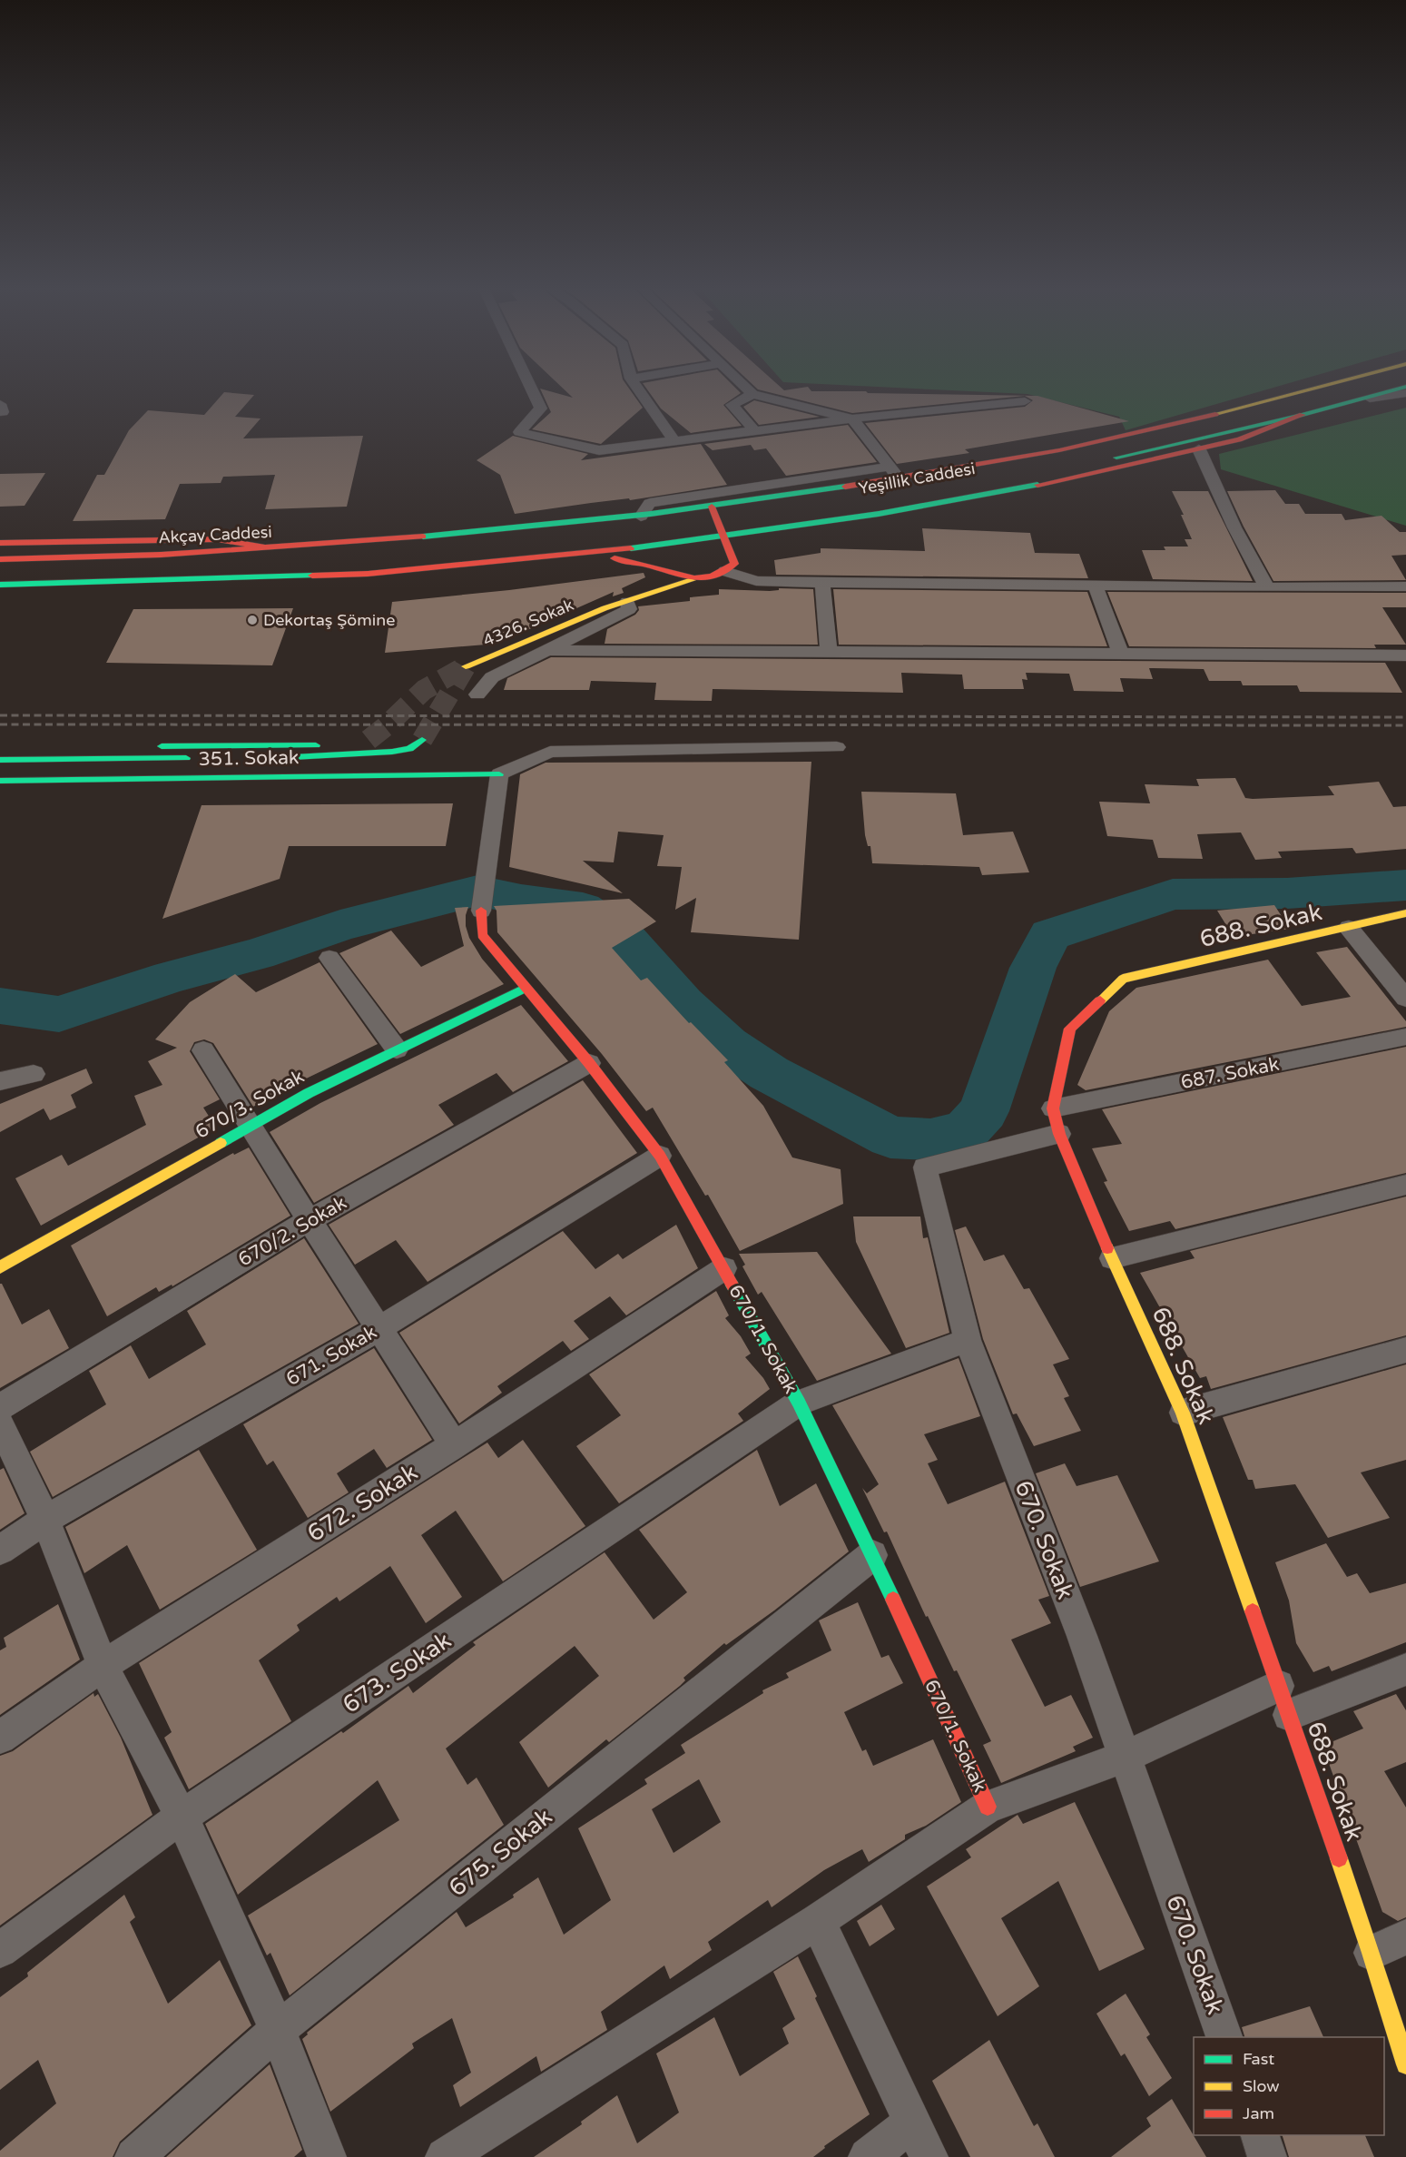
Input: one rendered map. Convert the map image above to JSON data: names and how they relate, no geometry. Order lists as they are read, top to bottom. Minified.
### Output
{"streets":{"main road":["Yeşillik Caddesi","Akçay Caddesi","4326. Sokak","351. Sokak","688. Sokak","670/3. Sokak","670/1. Sokak"],"street":["687. Sokak","670/2. Sokak","671. Sokak","672. Sokak","670. Sokak","673. Sokak","675. Sokak"]},"crossings":[["Yeşillik Caddesi","Akçay Caddesi"],["688. Sokak","687. Sokak"],["688. Sokak","670. Sokak"],["687. Sokak","670. Sokak"],["670/3. Sokak","670/1. Sokak"],["670/2. Sokak","670/1. Sokak"],["670/1. Sokak","671. Sokak"],["670/1. Sokak","672. Sokak"],["670/1. Sokak","673. Sokak"],["670/1. Sokak","675. Sokak"],["670. Sokak","673. Sokak"]],"places":["Dekortaş Şömine"],"legend":["Fast","Slow","Jam"]}
